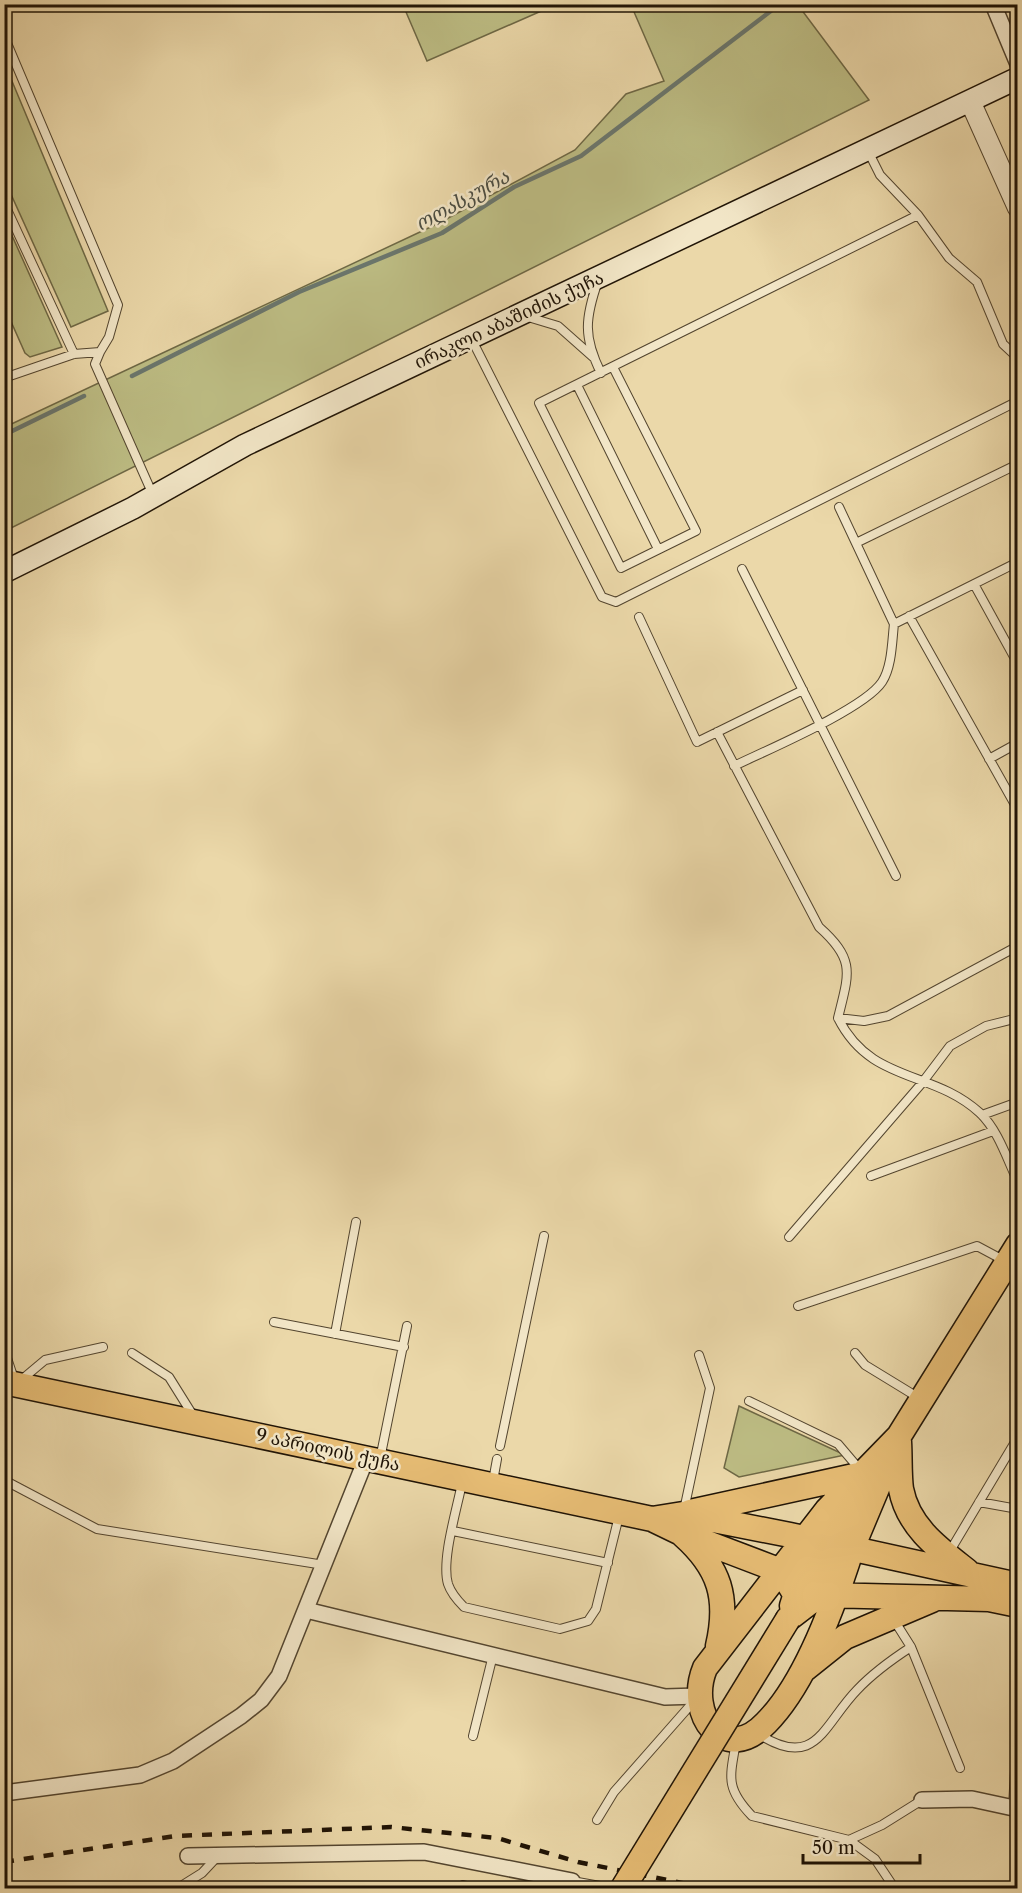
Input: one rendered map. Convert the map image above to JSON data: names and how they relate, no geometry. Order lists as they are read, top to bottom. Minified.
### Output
{"streets":{"main road":["ირაკლი აბაშიძის ქუჩა","9 აპრილის ქუჩა"]},"water":["ოღასკურა"],"scale_bar":"50 m"}
